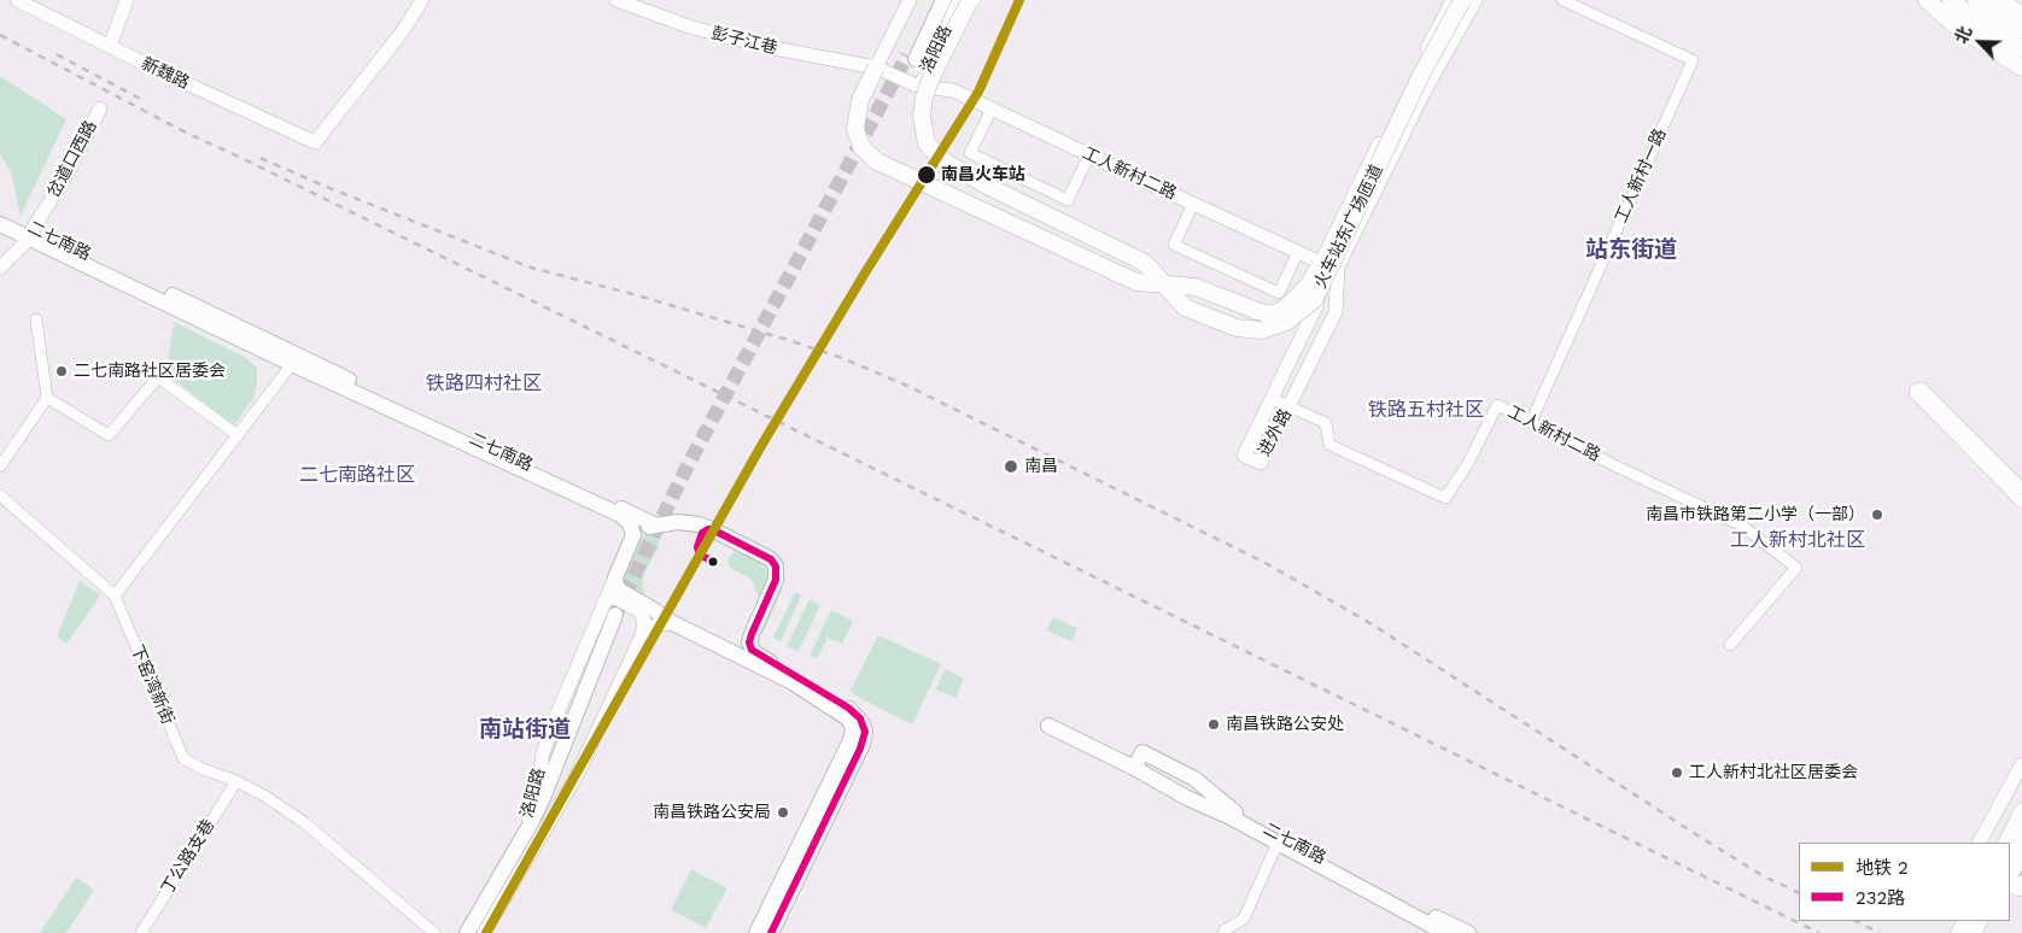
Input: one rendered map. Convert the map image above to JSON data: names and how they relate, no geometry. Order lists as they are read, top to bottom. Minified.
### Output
{"streets":{"main road":["洛阳路","火车站东广场匝道","二七南路"],"street":["彭子江巷","新魏路","岔道口西路","工人新村二路","工人新村一路","进外路","下窑湾新街","丁公路支巷"]},"crossings":[["彭子江巷","洛阳路"],["彭子江巷","火车站东广场匝道"],["洛阳路","工人新村二路"],["洛阳路","火车站东广场匝道"],["岔道口西路","二七南路"],["工人新村二路","工人新村一路"],["工人新村二路","火车站东广场匝道"],["工人新村二路","进外路"],["火车站东广场匝道","进外路"],["下窑湾新街","丁公路支巷"]],"districts":["站东街道","铁路四村社区","铁路五村社区","二七南路社区","工人新村北社区","南站街道"],"places":["南昌火车站","二七南路社区居委会","南昌","南昌市铁路第二小学（一部）","南昌铁路公安处","工人新村北社区居委会","南昌铁路公安局"],"lines":["metro line 2","transit line 232路"],"legend":["地铁 2","232路"],"north":"top left"}
